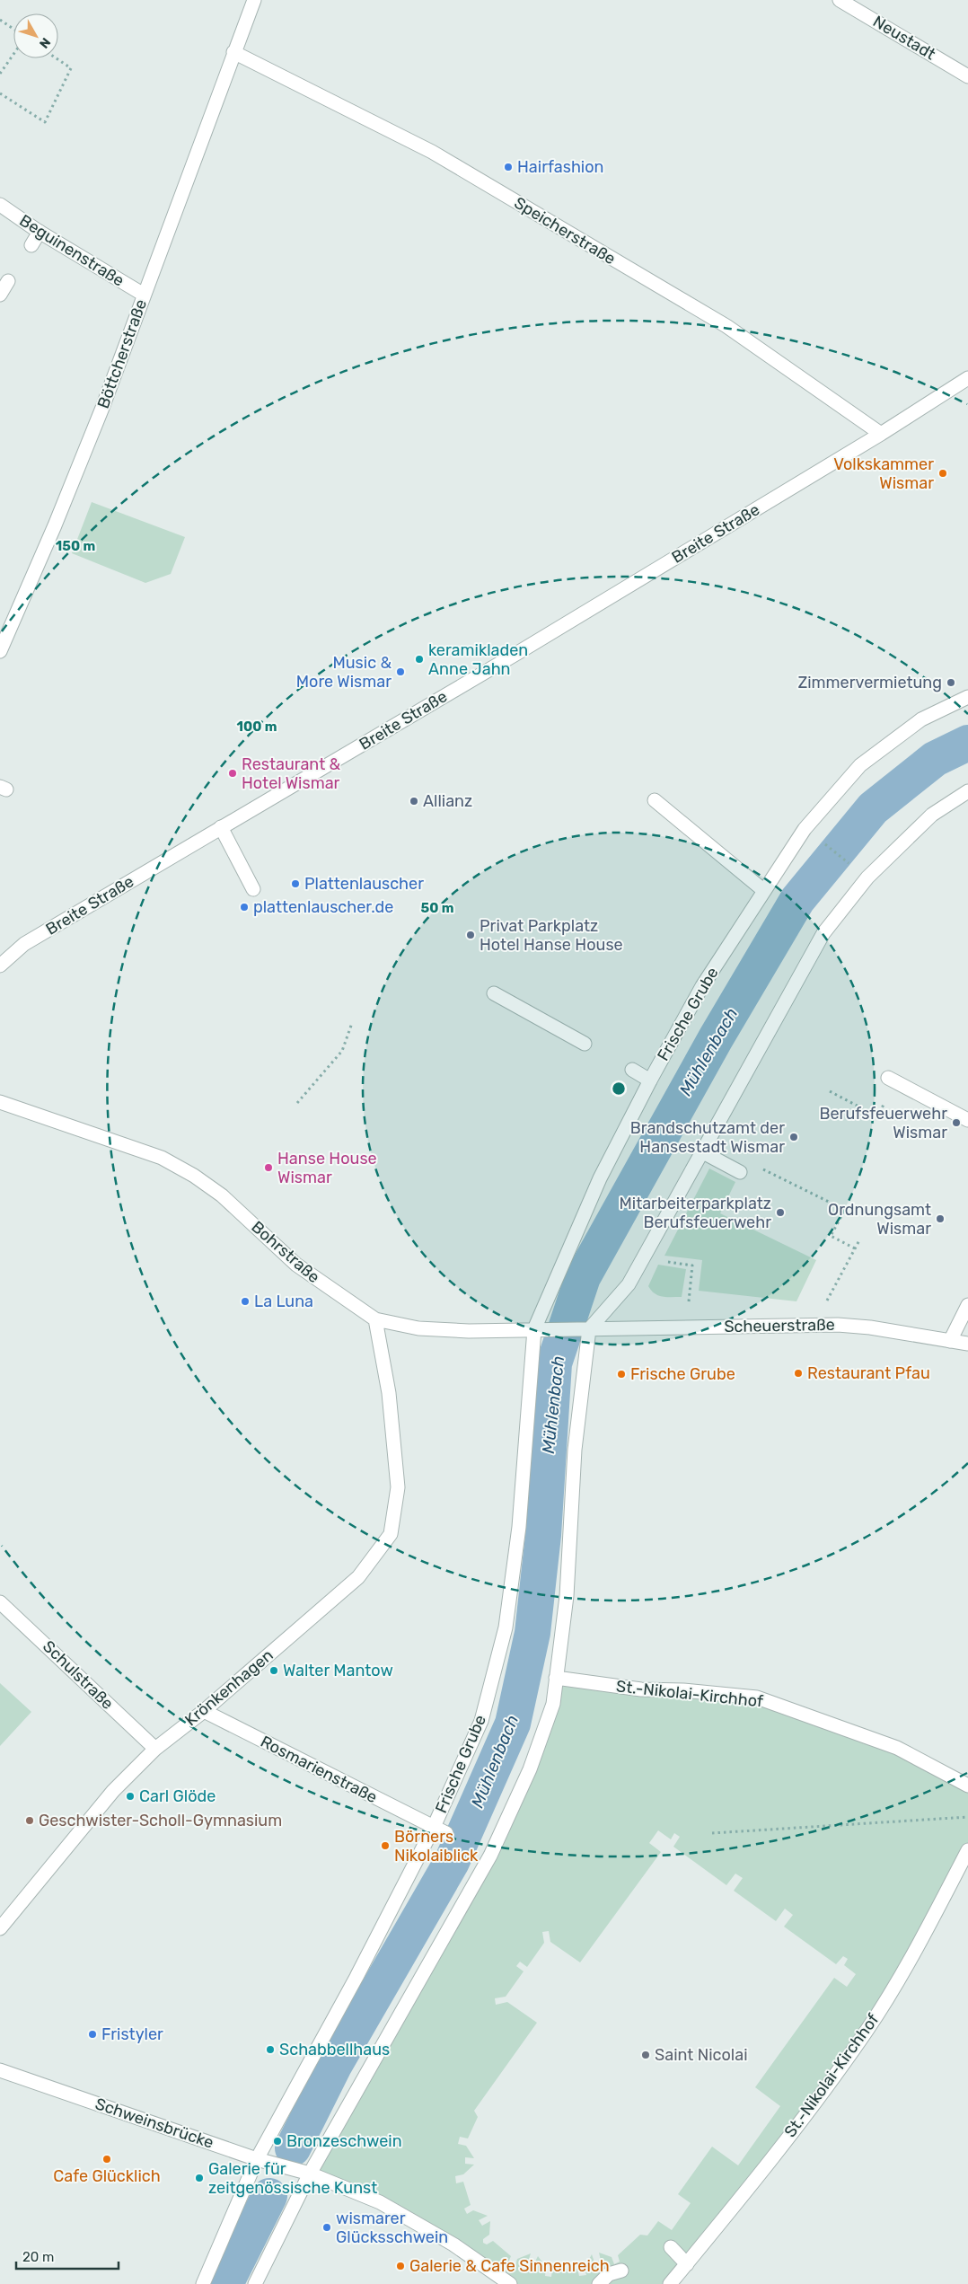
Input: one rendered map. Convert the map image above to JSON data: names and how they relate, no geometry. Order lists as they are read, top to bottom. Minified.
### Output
{"streets":{"street":["Neustadt","Speicherstraße","Beguinenstraße","Böttcherstraße","Breite Straße","Frische Grube","Bohrstraße","Scheuerstraße","Schulstraße","Krönkenhagen","St.-Nikolai-Kirchhof","Rosmarienstraße","Schweinsbrücke"]},"crossings":[["Speicherstraße","Böttcherstraße"],["Speicherstraße","Breite Straße"],["Beguinenstraße","Böttcherstraße"],["Frische Grube","Bohrstraße"],["Frische Grube","Rosmarienstraße"],["Frische Grube","Schweinsbrücke"],["Bohrstraße","Scheuerstraße"],["Bohrstraße","Krönkenhagen"],["Schulstraße","Krönkenhagen"],["Krönkenhagen","Rosmarienstraße"]],"water":["Mühlenbach"],"places":["Hairfashion","Volkskammer Wismar","keramikladen Anne Jahn","Music & More Wismar","Zimmervermietung","Restaurant & Hotel Wismar","Allianz","Plattenlauscher","plattenlauscher.de","Privat Parkplatz Hotel Hanse House","Berufsfeuerwehr Wismar","Brandschutzamt der Hansestadt Wismar","Hanse House Wismar","Mitarbeiterparkplatz Berufsfeuerwehr","Ordnungsamt Wismar","La Luna","Restaurant Pfau","Frische Grube","Walter Mantow","Carl Glöde","Geschwister-Scholl-Gymnasium","Börners Nikolaiblick","Fristyler","Schabbellhaus","Saint Nicolai","Bronzeschwein","Cafe Glücklich","Galerie für zeitgenössische Kunst","wismarer Glücksschwein","Galerie & Cafe Sinnenreich"],"scale_bar":"20 m","north":"bottom right","rings":["150 m","100 m","50 m"]}
